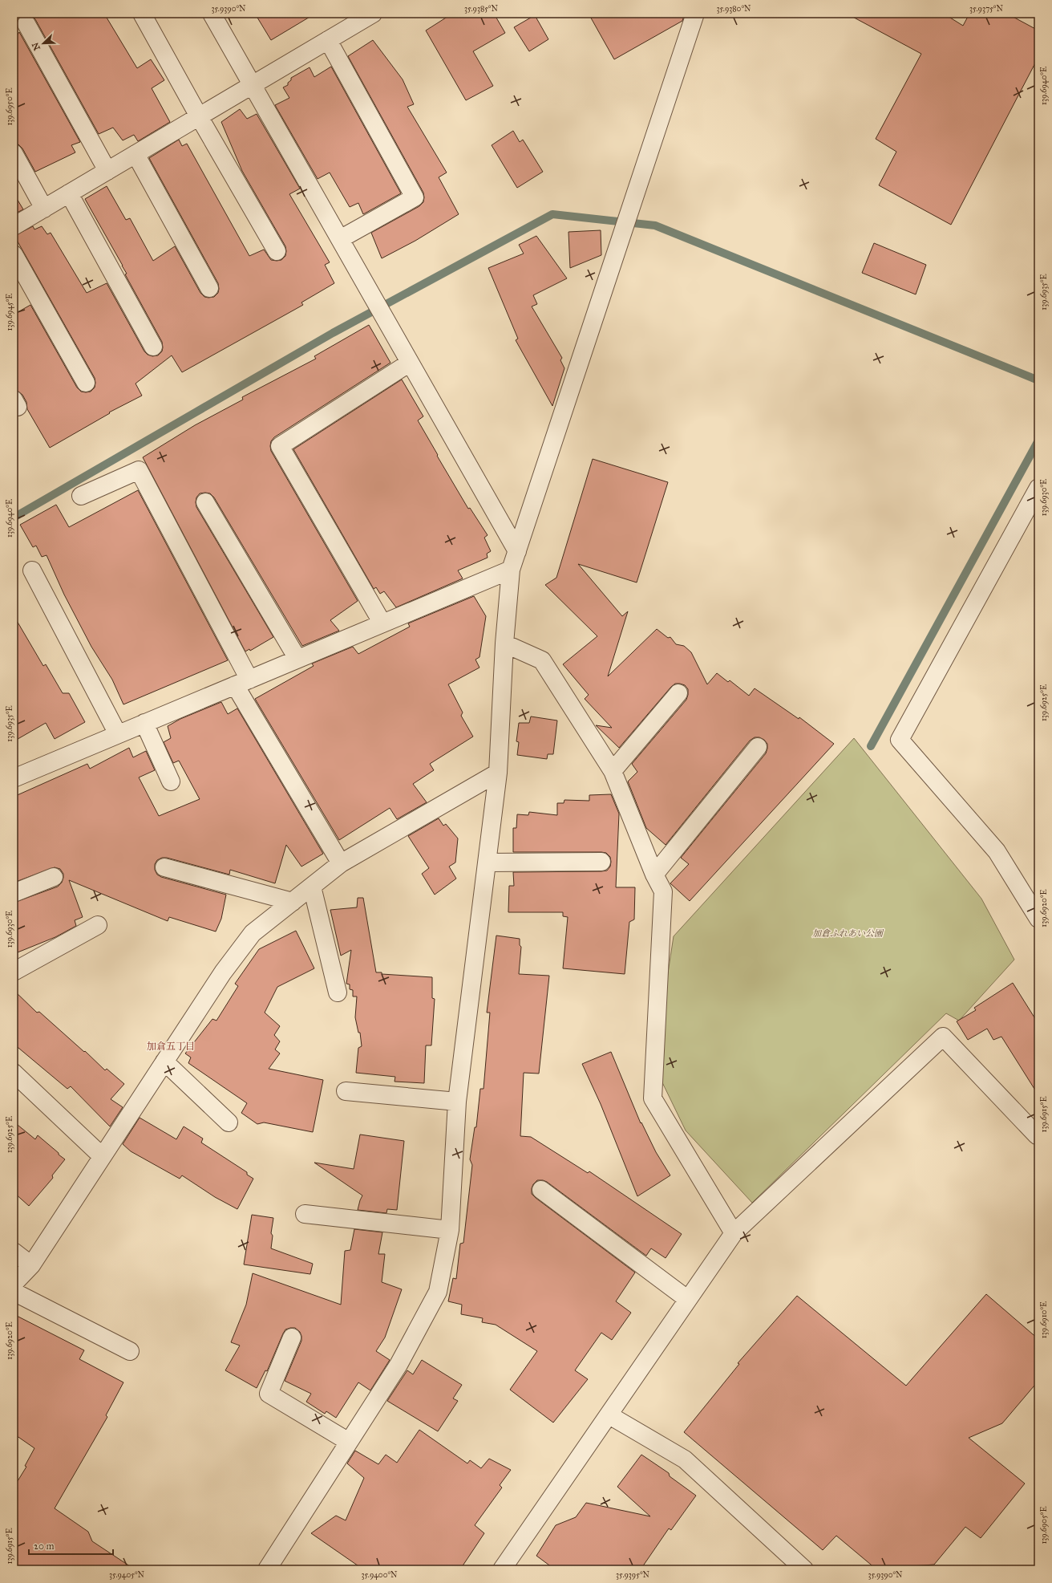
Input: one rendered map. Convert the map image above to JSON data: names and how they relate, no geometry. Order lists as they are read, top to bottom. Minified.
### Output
{"districts":["加倉五丁目"],"parks":["加倉ふれあい公園"],"scale_bar":"20 m","north":"bottom left","coordinates":["35.9390°N","35.9385°N","35.9380°N","35.9375°N","139.6940°E","139.6950°E","139.6935°E","139.6945°E","139.6930°E","139.6925°E","139.6920°E","139.6915°E","139.6910°E","139.6905°E","35.9405°N","35.9400°N","35.9395°N"]}
